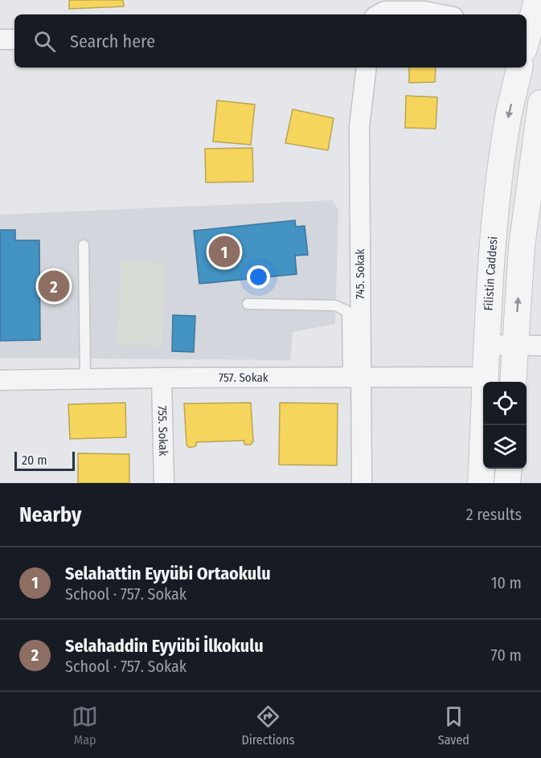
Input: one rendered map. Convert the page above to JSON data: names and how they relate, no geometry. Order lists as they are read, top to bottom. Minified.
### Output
{"streets":{"street":["Filistin Caddesi","745. Sokak","757. Sokak","755. Sokak"]},"crossings":[["Filistin Caddesi","757. Sokak"],["745. Sokak","757. Sokak"],["757. Sokak","755. Sokak"]],"scale_bar":"20 m","page":{"search":"Search here","pins":["1","2"],"scale":"20 m","heading":["Nearby","2 results"],"list":[{"mark":"1","name":"Selahattin Eyyübi Ortaokulu","note":"School · 757. Sokak","value":"10 m"},{"mark":"2","name":"Selahaddin Eyyübi İlkokulu","note":"School · 757. Sokak","value":"70 m"}],"nav":["Map","Directions","Saved"]}}
